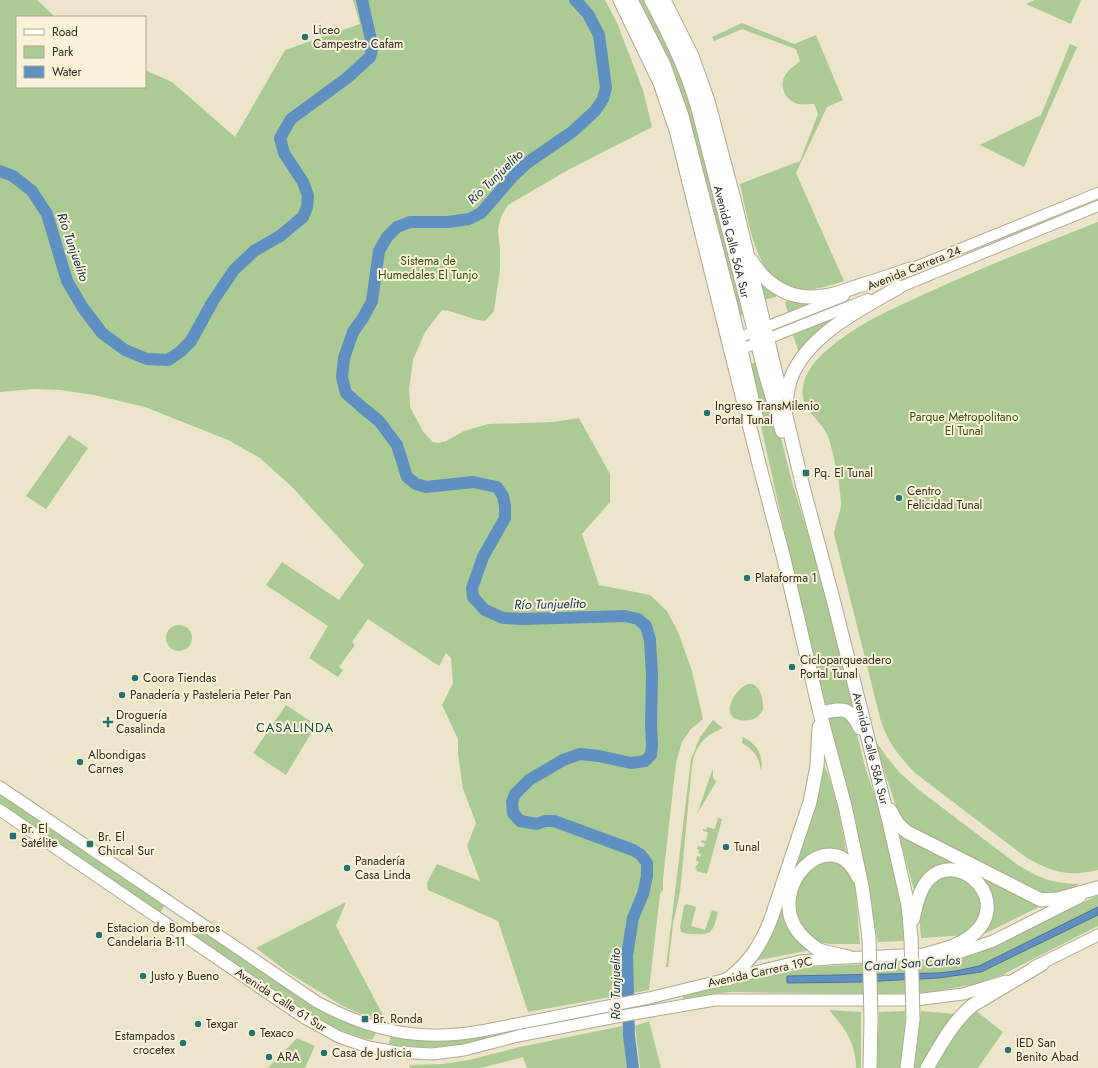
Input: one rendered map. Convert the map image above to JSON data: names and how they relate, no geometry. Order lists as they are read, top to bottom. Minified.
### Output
{"streets":{"highway":["Avenida Calle 56A Sur","Avenida Calle 58A Sur"],"main road":["Avenida Carrera 24","Avenida Carrera 19C","Avenida Calle 61 Sur"]},"crossings":[["Avenida Calle 56A Sur","Avenida Carrera 24"],["Avenida Calle 56A Sur","Avenida Calle 58A Sur"],["Avenida Carrera 24","Avenida Calle 58A Sur"],["Avenida Carrera 19C","Avenida Calle 61 Sur"]],"districts":["CASALINDA"],"water":["Río Tunjuelito","Canal San Carlos"],"parks":["Sistema de Humedales El Tunjo","Parque Metropolitano El Tunal"],"places":{"other":["Liceo Campestre Cafam","Ingreso TransMilenio Portal Tunal","Centro Felicidad Tunal","Plataforma 1","Cicloparqueadero Portal Tunal","Coora Tiendas","Panadería y Pasteleria Peter Pan","Albondigas Carnes","Tunal","Panadería Casa Linda","Estacion de Bomberos Candelaria B-11","Justo y Bueno","Texgar","Texaco","Estampados crocetex","IED San Benito Abad","Casa de Justicia","ARA"],"transit":["Pq. El Tunal","Br. El Satélite","Br. El Chircal Sur","Br. Ronda"],"health":["Droguería Casalinda"]},"legend":["Road","Park","Water"]}
